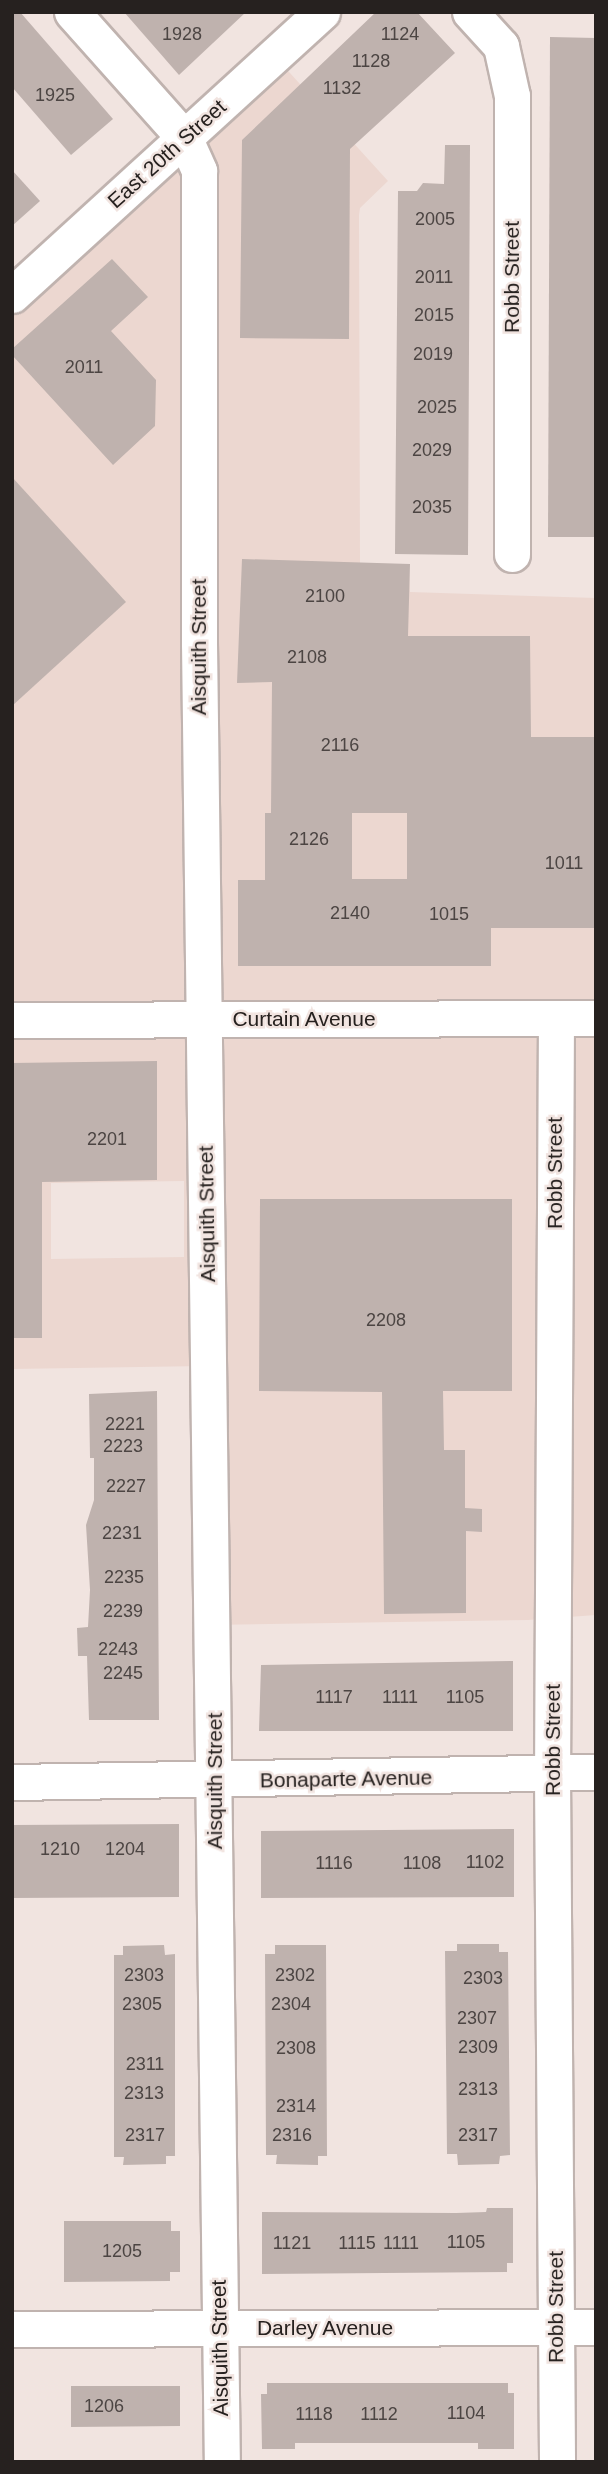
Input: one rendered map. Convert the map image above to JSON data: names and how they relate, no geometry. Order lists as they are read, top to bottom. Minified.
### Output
{"streets":{"street":["East 20th Street","Robb Street","Aisquith Street","Curtain Avenue","Bonaparte Avenue","Darley Avenue"]},"crossings":[["East 20th Street","Aisquith Street"],["Robb Street","Curtain Avenue"],["Robb Street","Bonaparte Avenue"],["Robb Street","Darley Avenue"],["Aisquith Street","Curtain Avenue"],["Aisquith Street","Bonaparte Avenue"],["Aisquith Street","Darley Avenue"]],"house_numbers":["1928","1124","1128","1132","1925","2005","2011","2015","2019","2011","2025","2029","2035","2100","2108","2116","2126","1011","2140","1015","2201","2208","2221","2223","2227","2231","2235","2239","2243","2245","1117","1111","1105","1210","1204","1102","1116","1108","2303","2302","2303","2305","2304","2307","2309","2308","2311","2313","2313","2314","2317","2316","2317","1105","1121","1115","1111","1205","1206","1104","1118","1112"]}
